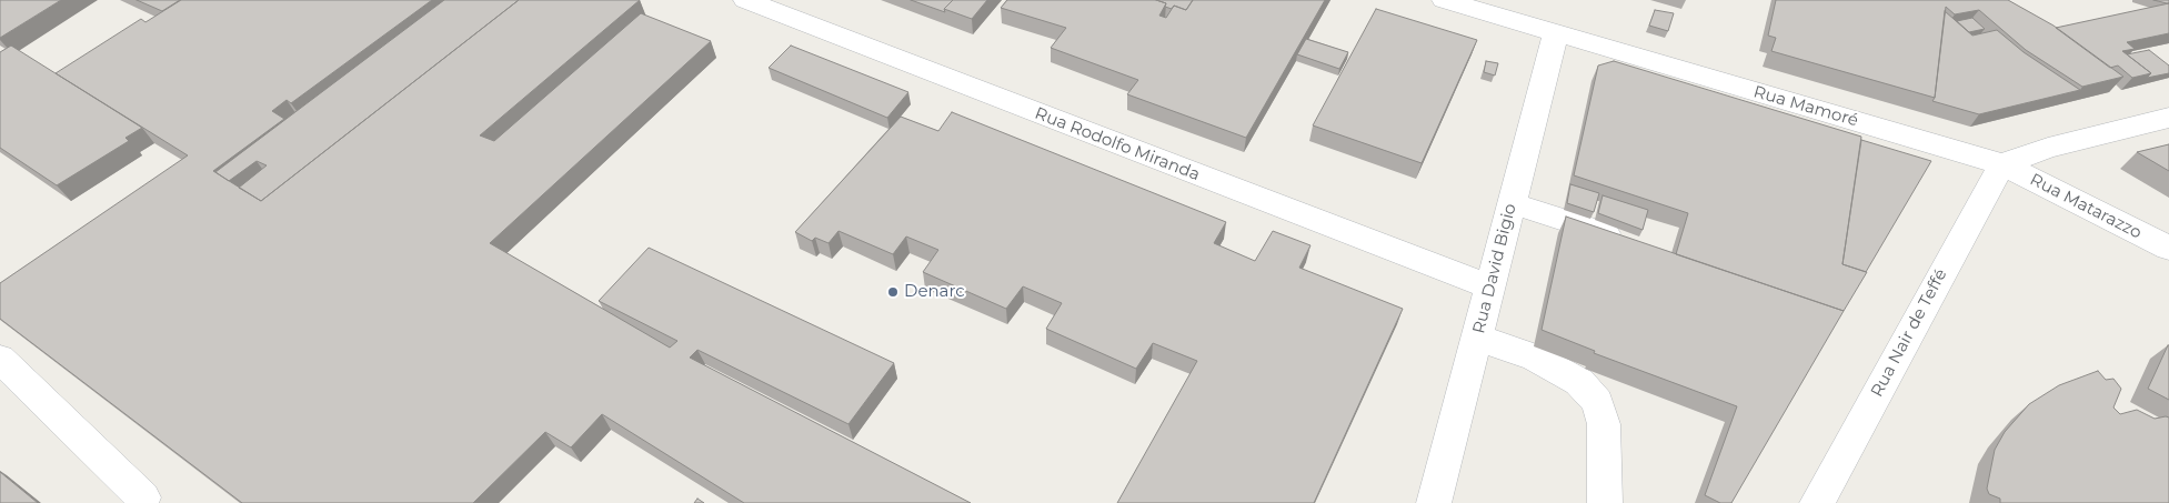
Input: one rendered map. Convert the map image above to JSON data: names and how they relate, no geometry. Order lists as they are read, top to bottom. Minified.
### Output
{"streets":{"street":["Rua Mamoré","Rua Rodolfo Miranda","Rua Matarazzo","Rua David Bigio","Rua Nair de Teffé"]},"crossings":[["Rua Mamoré","Rua Matarazzo"],["Rua Mamoré","Rua David Bigio"],["Rua Mamoré","Rua Nair de Teffé"],["Rua Rodolfo Miranda","Rua David Bigio"],["Rua Matarazzo","Rua Nair de Teffé"]],"places":["Denarc"]}
